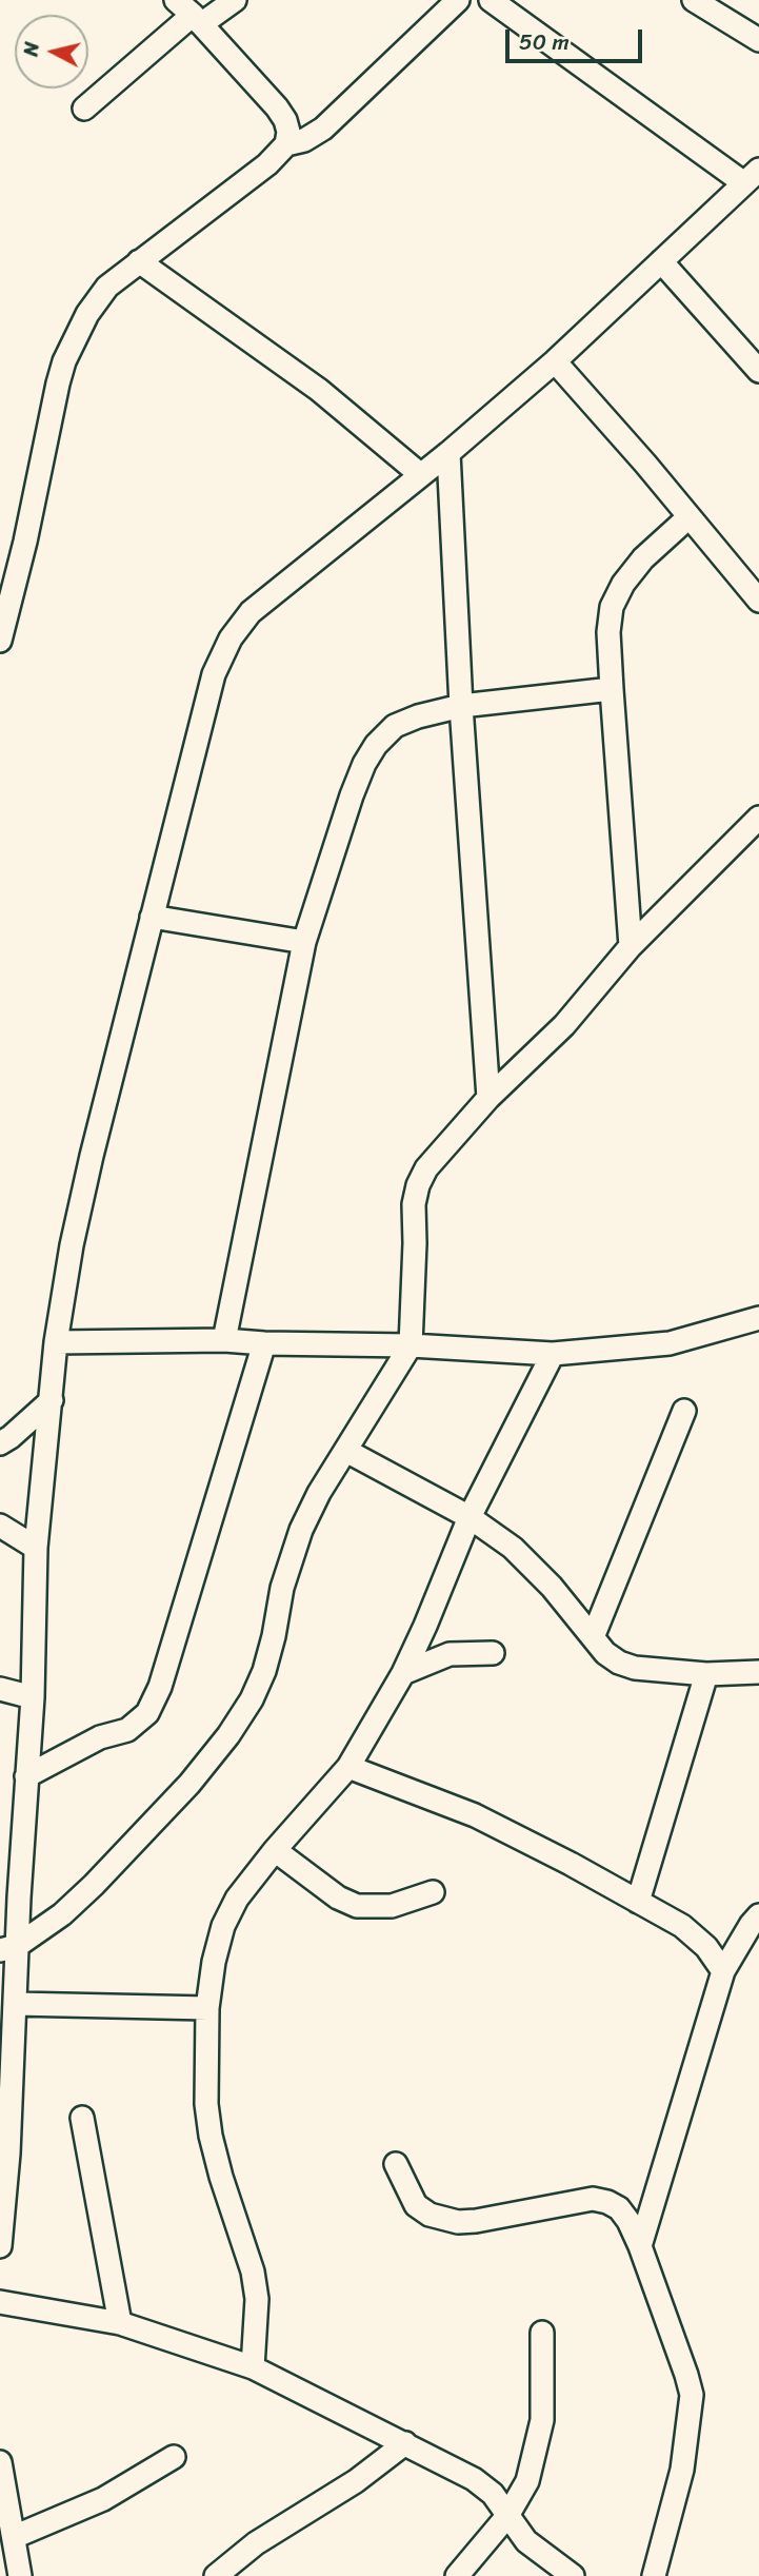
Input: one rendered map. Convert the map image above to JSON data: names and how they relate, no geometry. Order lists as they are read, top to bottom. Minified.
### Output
{"scale_bar":"50 m","north":"left"}
